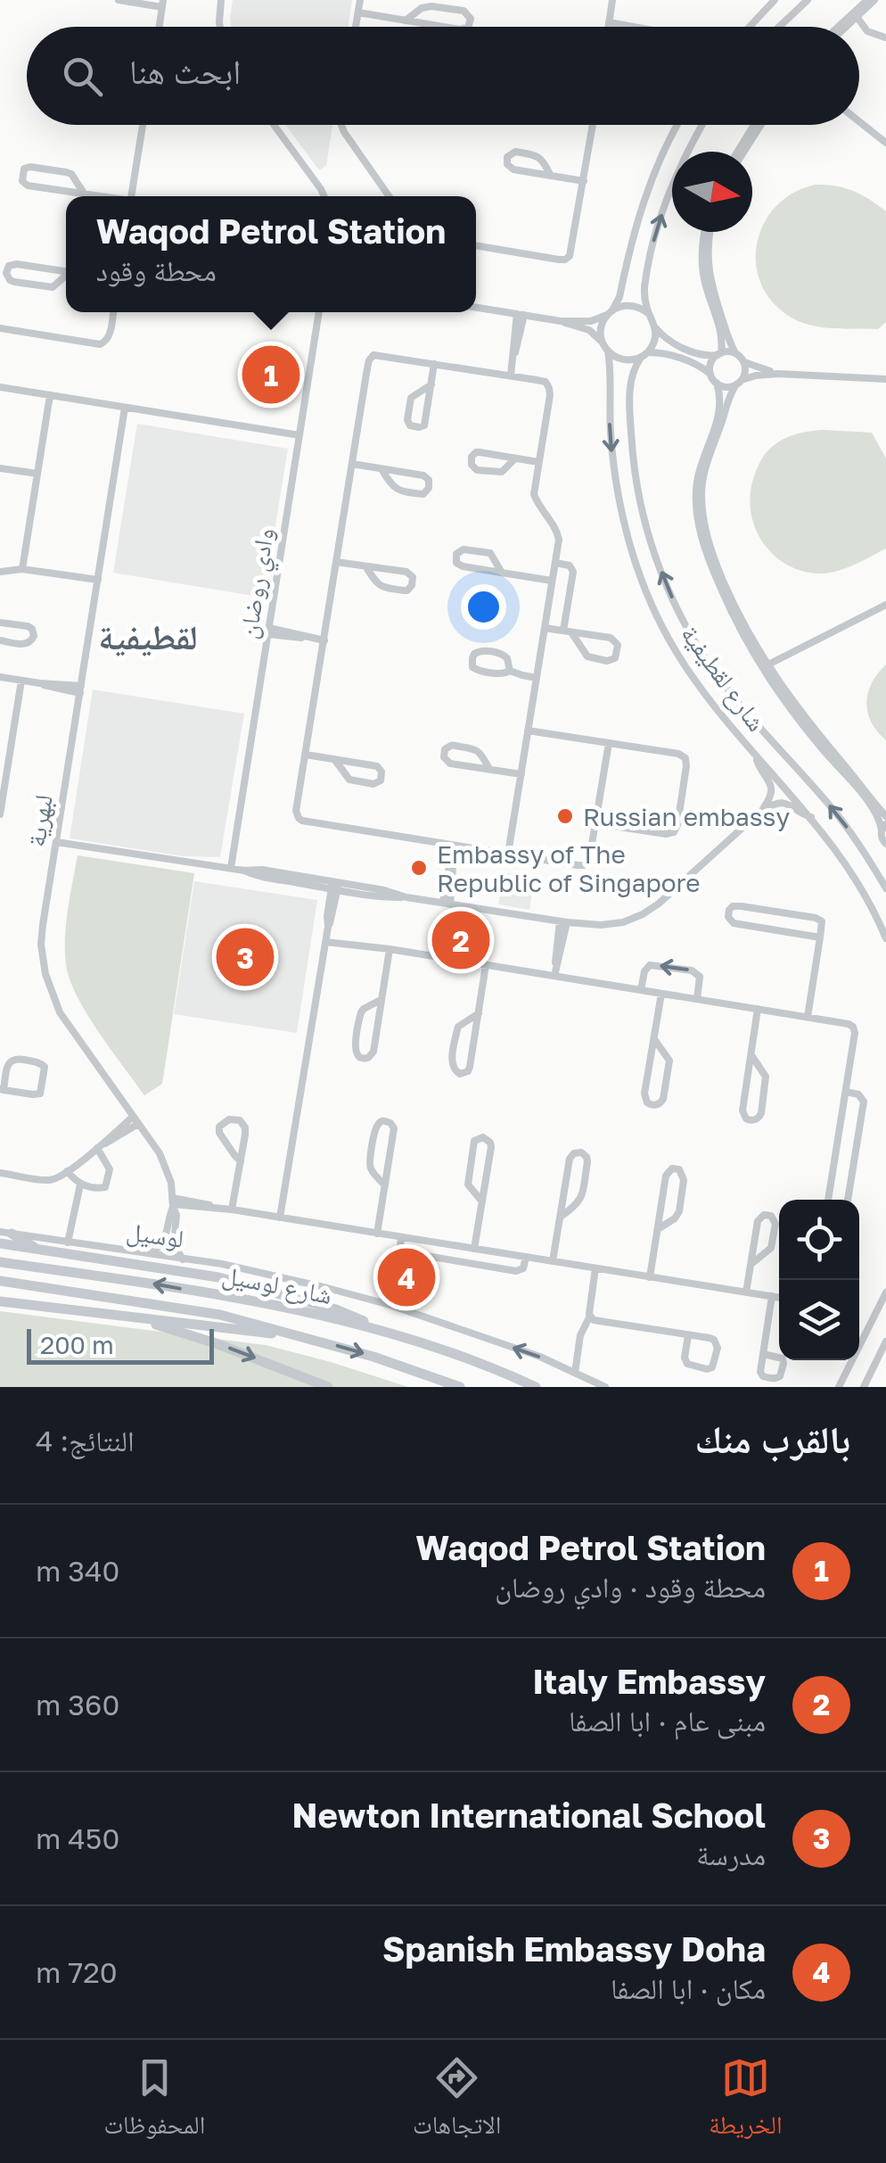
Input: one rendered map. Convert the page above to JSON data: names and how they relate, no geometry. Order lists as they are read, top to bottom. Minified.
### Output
{"streets":{"highway":["شارع لوسيل"],"street":["وادي روضان","شارع لقطيفية","لبهرية","لوسيل"]},"crossings":[["لبهرية","لوسيل"]],"one_way":["لوسيل"],"districts":["لقطيفية"],"places":["Russian embassy","Embassy of The Republic of Singapore"],"scale_bar":"200 m","north":"right","page":{"search":"ابحث هنا","popup":["Waqod Petrol Station","محطة وقود"],"pins":["1","2","3","4"],"scale":"200 m","heading":["بالقرب منك","النتائج: 4"],"list":[{"mark":"1","name":"Waqod Petrol Station","note":"محطة وقود · وادي روضان","value":"340 m"},{"mark":"2","name":"Italy Embassy","note":"مبنى عام · ابا الصفا","value":"360 m"},{"mark":"3","name":"Newton International School","note":"مدرسة","value":"450 m"},{"mark":"4","name":"Spanish Embassy Doha","note":"مكان · ابا الصفا","value":"720 m"}],"nav":["الخريطة","الاتجاهات","المحفوظات"]}}
